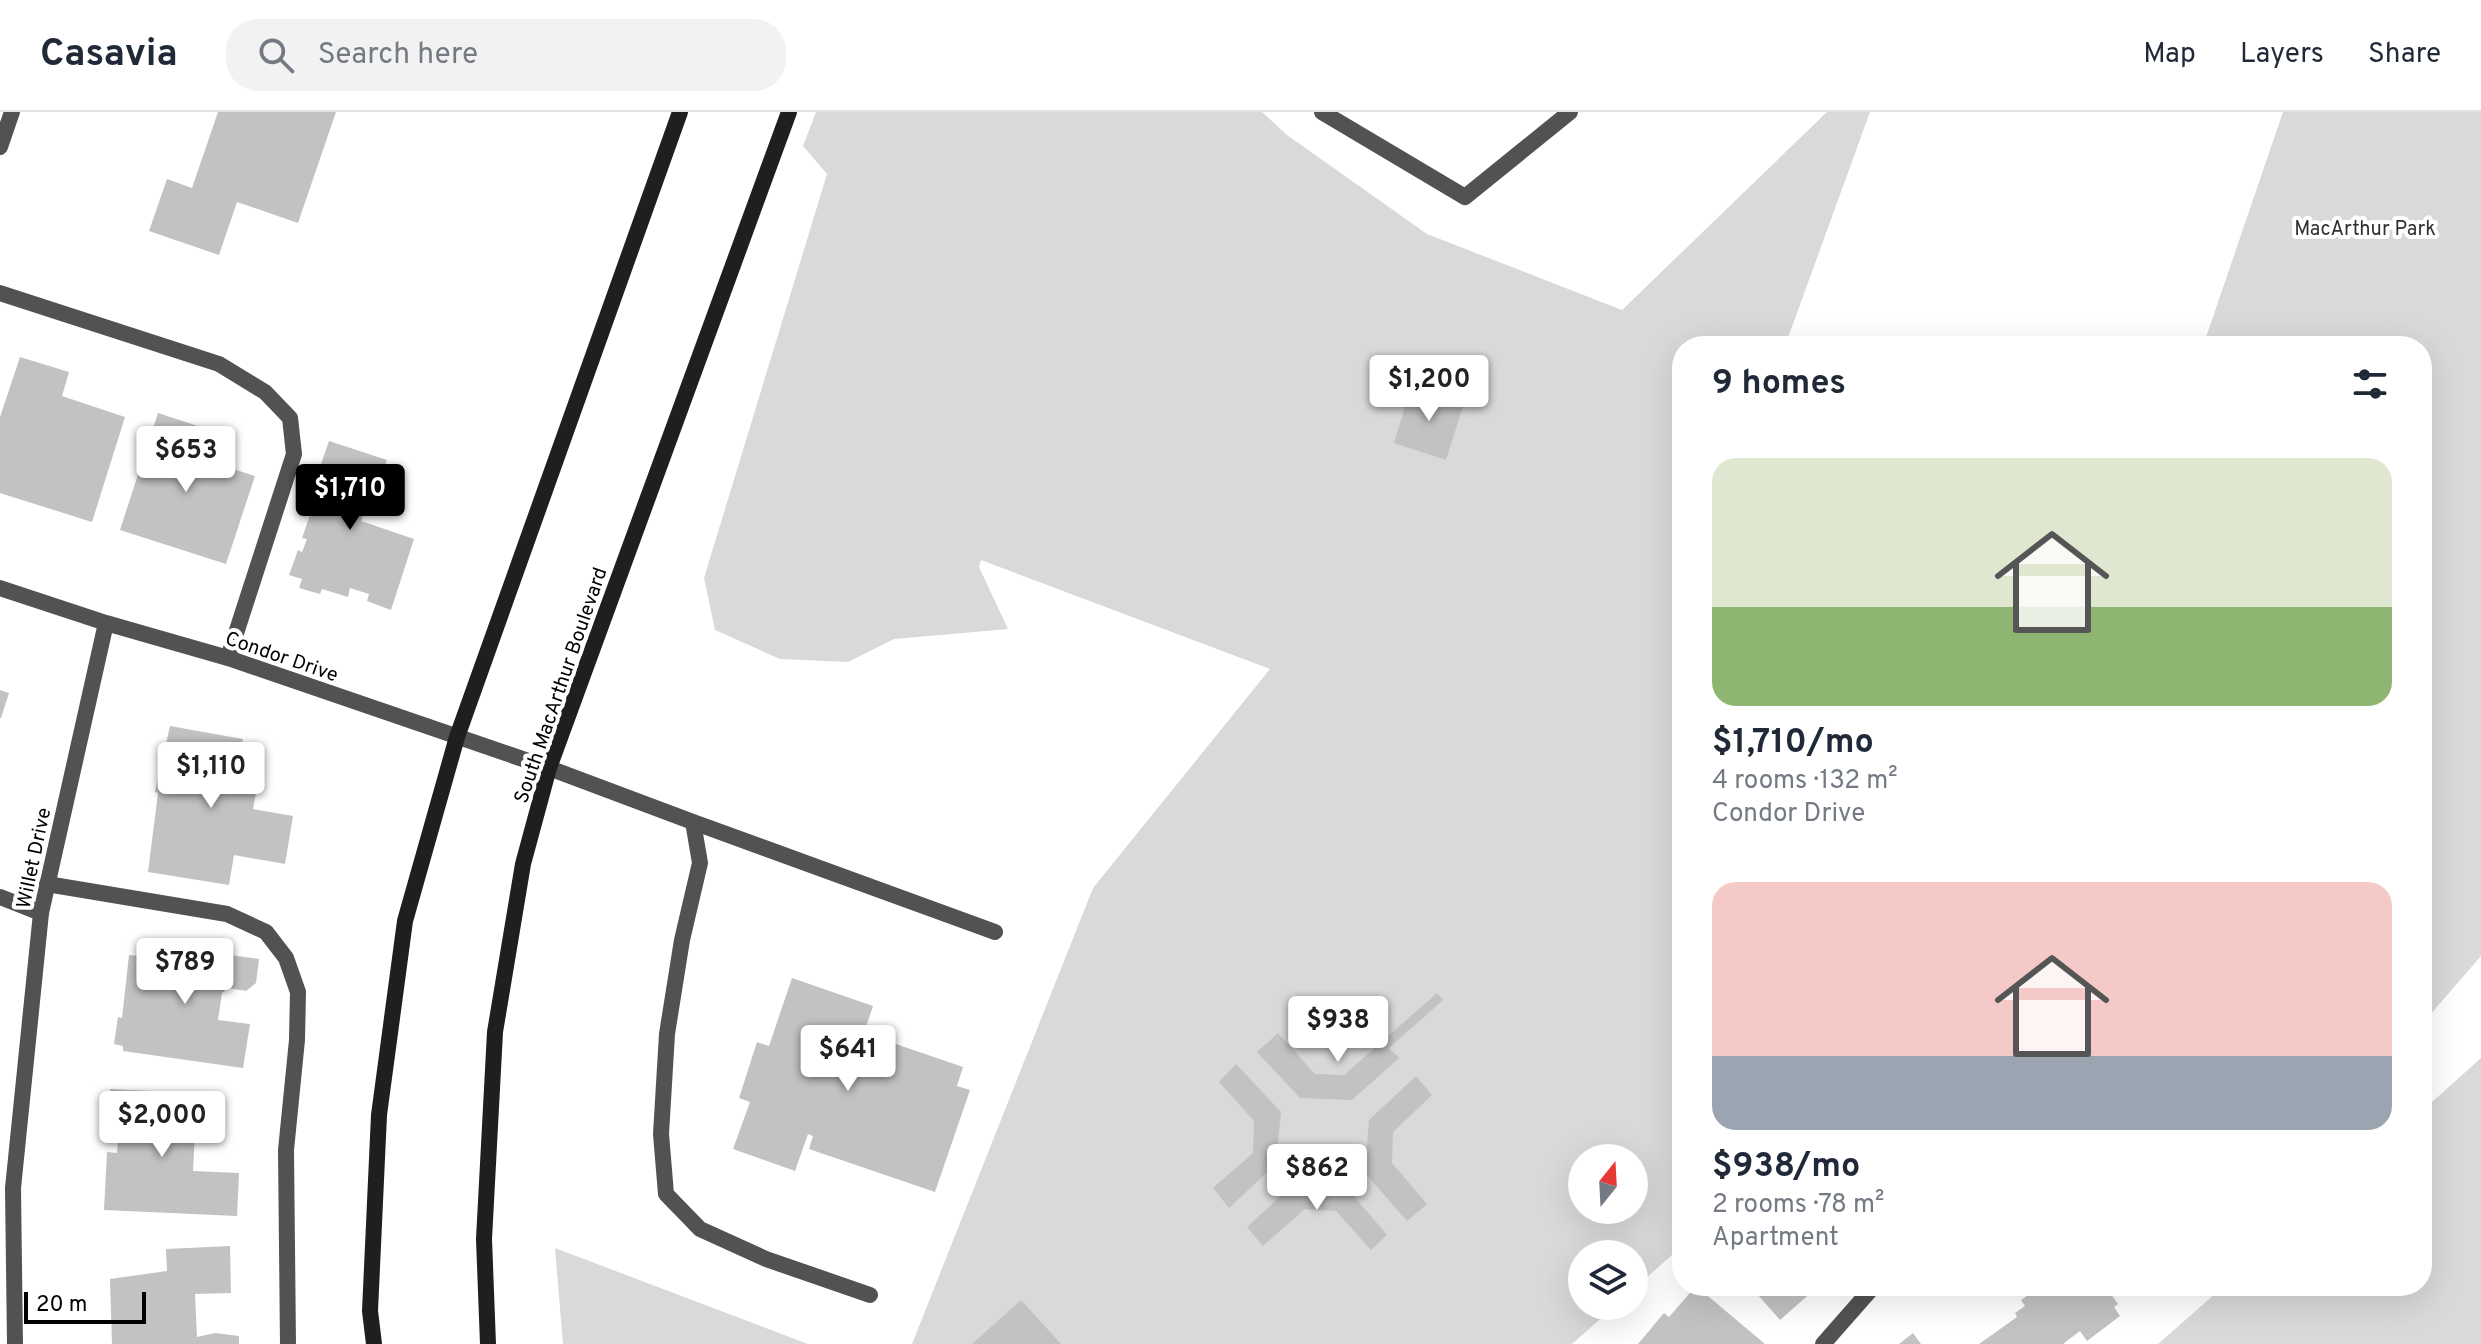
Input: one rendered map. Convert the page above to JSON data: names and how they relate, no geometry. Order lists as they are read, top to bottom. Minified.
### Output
{"streets":{"main road":["South MacArthur Boulevard"],"street":["Condor Drive","Willet Drive"]},"crossings":[["Condor Drive","South MacArthur Boulevard"],["Condor Drive","Willet Drive"]],"parks":["MacArthur Park"],"scale_bar":"20 m","north":"top","page":{"header":"Casavia","search":"Search here","nav":["Map","Layers","Share"],"heading":"9 homes","price":["$1,200","$653","$1,710","$1,110","$789","$938","$641","$2,000","$862"],"list":[{"name":"$1,710/mo","note":"4 rooms · 132 m² · Condor Drive"},{"name":"$938/mo","note":"2 rooms · 78 m² · Apartment"}],"scale":"20 m"}}
